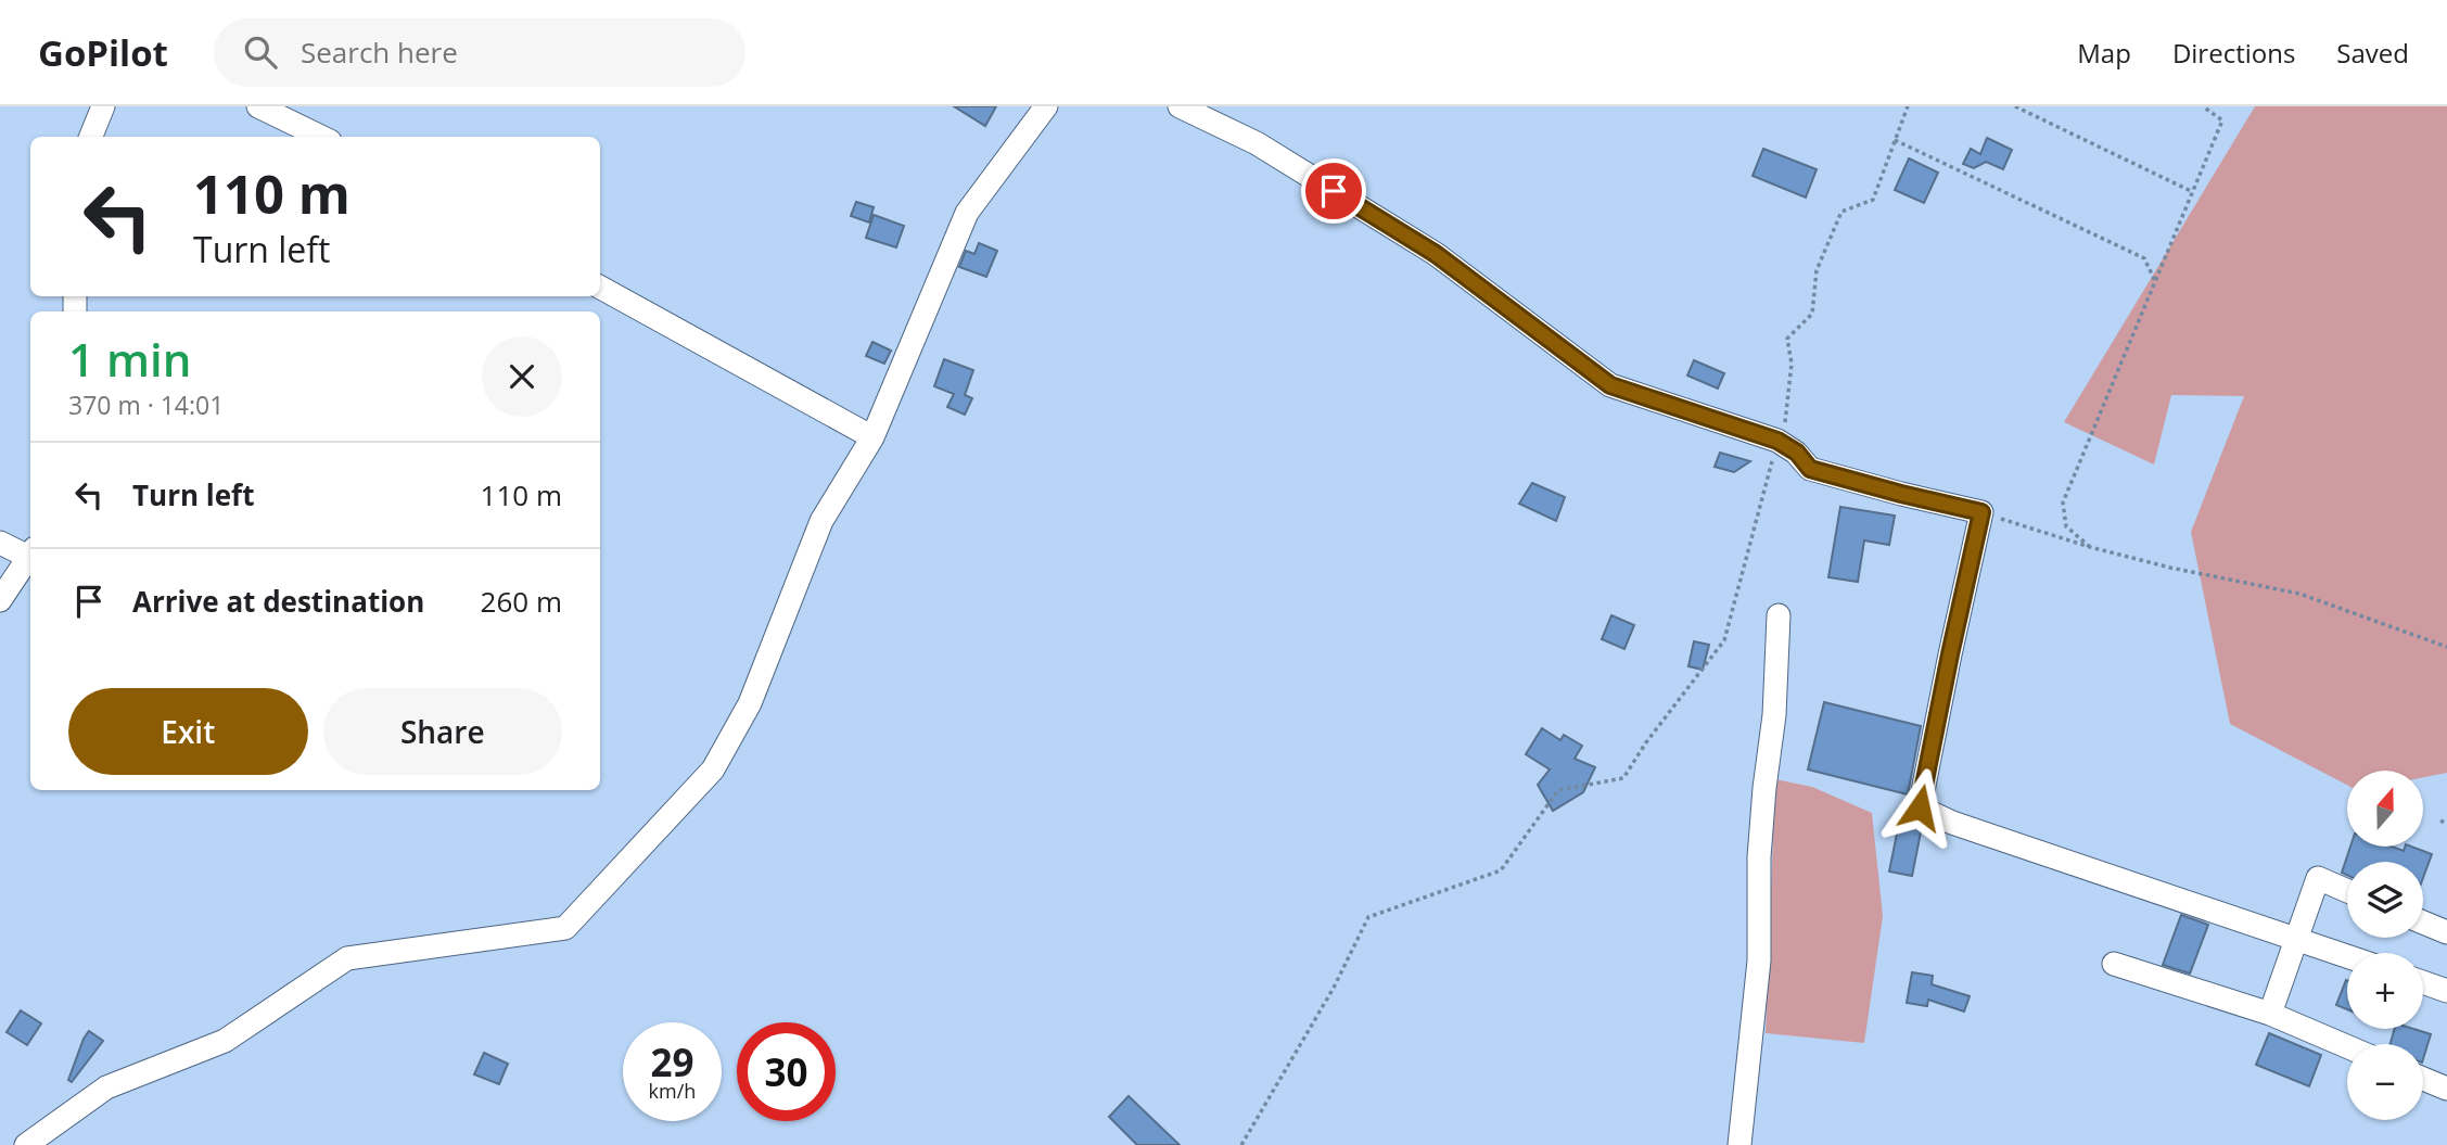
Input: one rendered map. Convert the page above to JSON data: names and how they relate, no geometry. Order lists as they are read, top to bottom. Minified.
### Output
{"north":"top","page":{"header":"GoPilot","search":"Search here","nav":["Map","Directions","Saved"],"turn":["110 m","Turn left"],"heading":["1 min","370 m · 14:01"],"list":[{"name":"Turn left","value":"110 m"},{"name":"Arrive at destination","value":"260 m"}],"buttons":["Exit","Share"],"map_buttons":["+","−"],"speed":"29 km/h","limit":"30"}}
